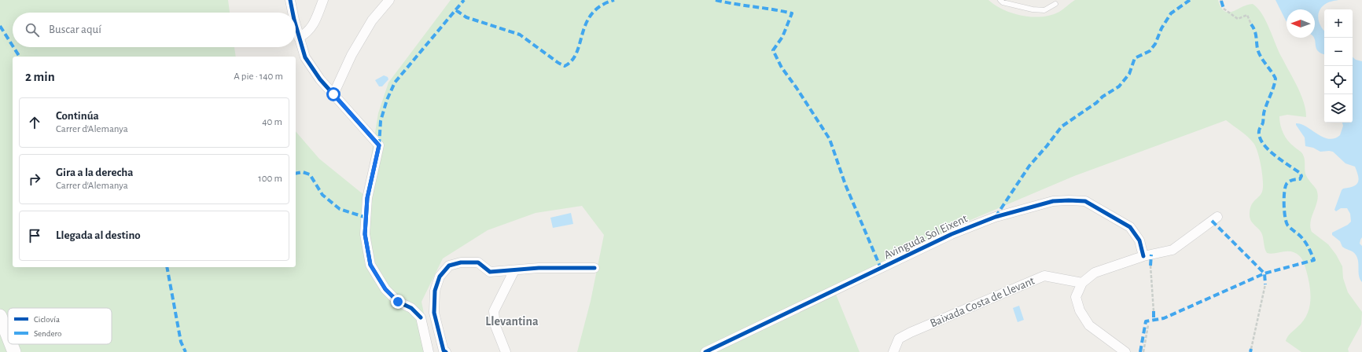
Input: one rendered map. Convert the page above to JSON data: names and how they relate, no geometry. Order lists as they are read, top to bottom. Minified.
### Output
{"streets":{"street":["Avinguda Sol Eixent","Baixada Costa de Llevant"]},"districts":["Llevantina"],"legend":["Ciclovía","Sendero"],"north":"left","page":{"map_buttons":["+","−"],"search":"Buscar aquí","heading":["2 min","A pie · 140 m"],"list":[["Continúa","Carrer d'Alemanya","40 m"],["Gira a la derecha","Carrer d'Alemanya","100 m"],"Llegada al destino"]}}
